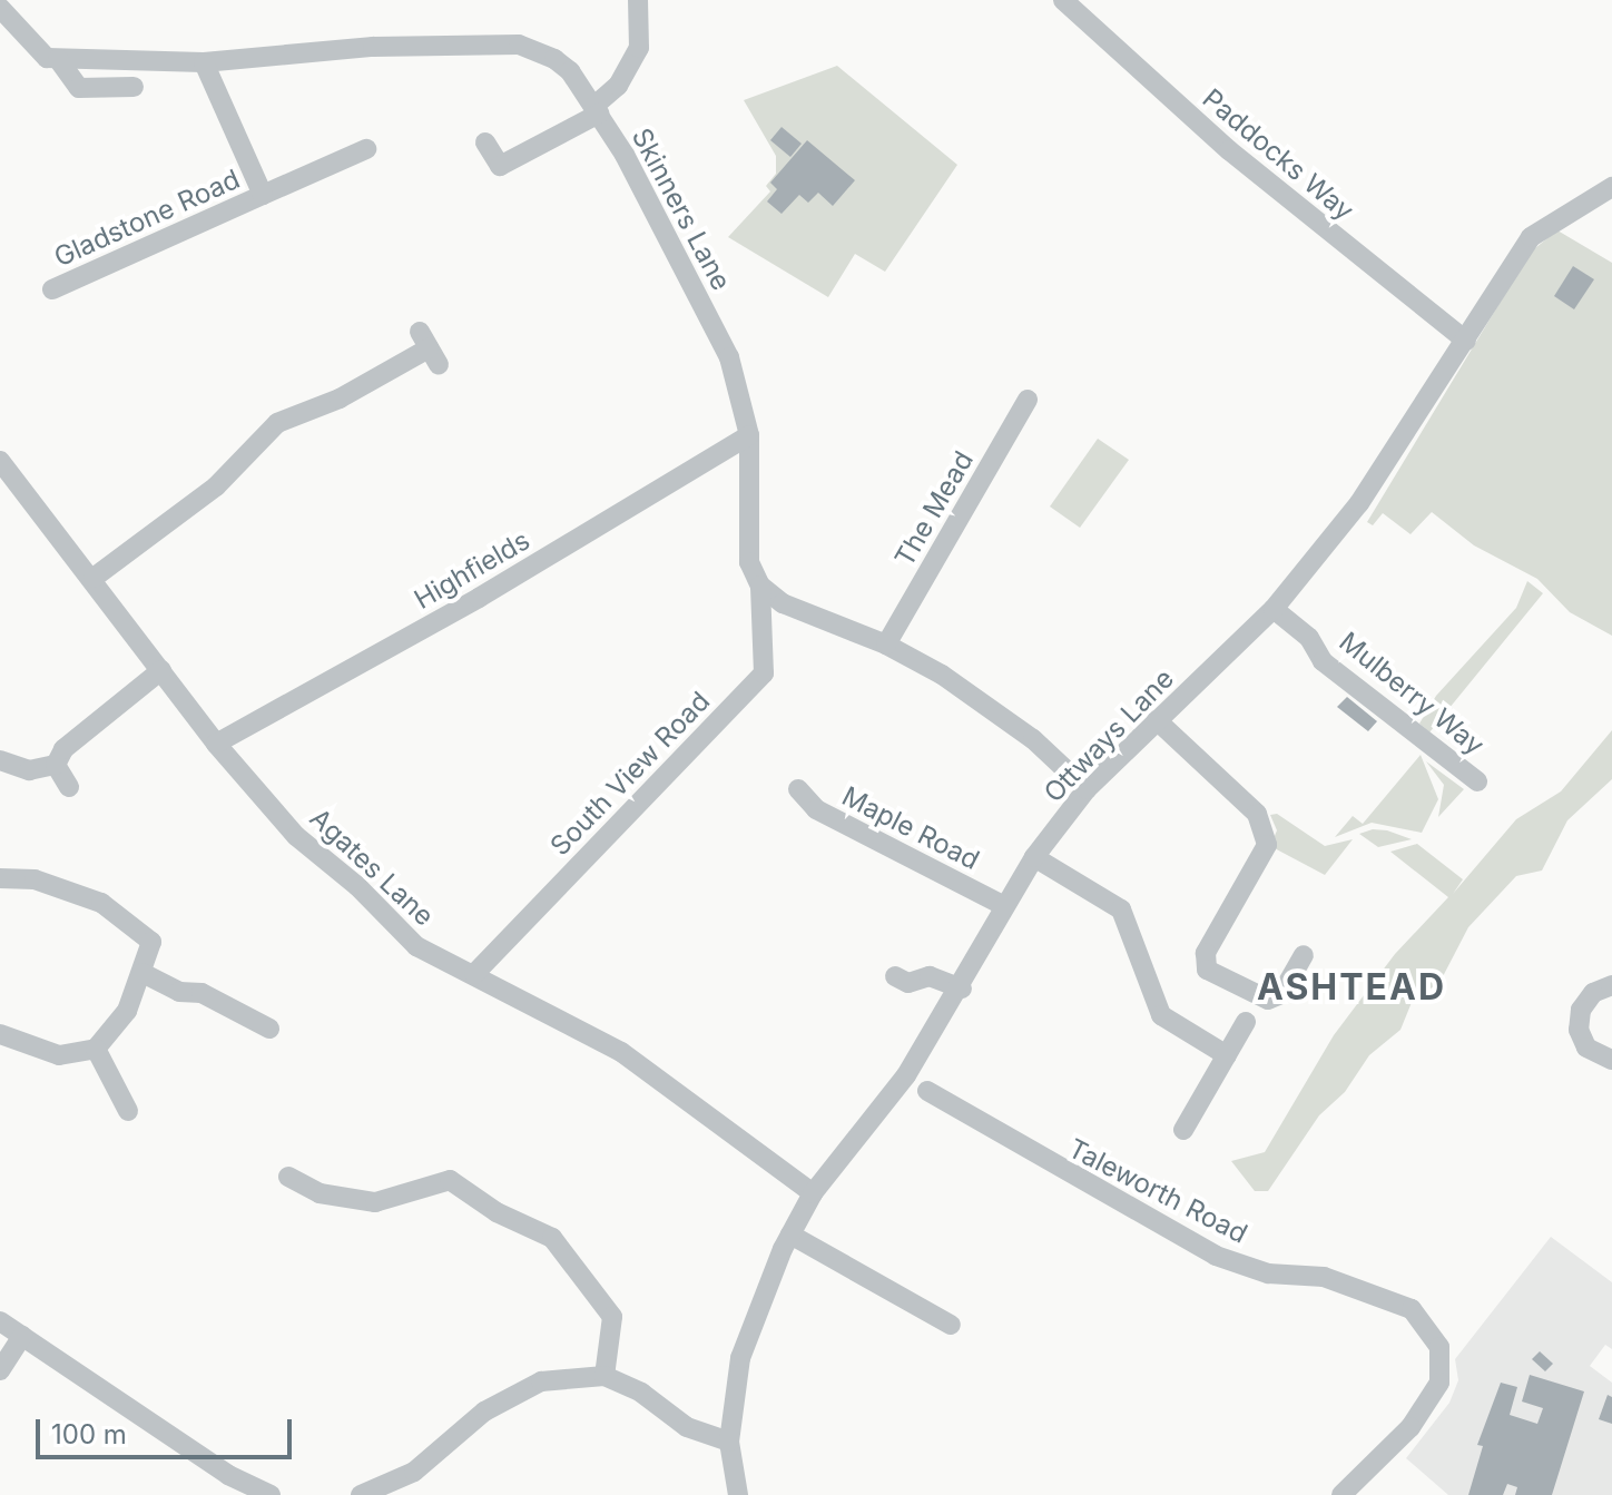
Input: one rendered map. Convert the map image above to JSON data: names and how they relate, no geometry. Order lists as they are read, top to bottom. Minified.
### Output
{"streets":{"street":["Paddocks Way","Skinners Lane","Gladstone Road","The Mead","Highfields","Mulberry Way","Ottways Lane","South View Road","Maple Road","Agates Lane","Taleworth Road"]},"crossings":[["Paddocks Way","Ottways Lane"],["Skinners Lane","Gladstone Road"],["Skinners Lane","Highfields"],["Skinners Lane","South View Road"],["Highfields","Agates Lane"],["Mulberry Way","Ottways Lane"],["Ottways Lane","Maple Road"],["Ottways Lane","Agates Lane"],["South View Road","Agates Lane"]],"districts":["ASHTEAD"],"scale_bar":"100 m"}
